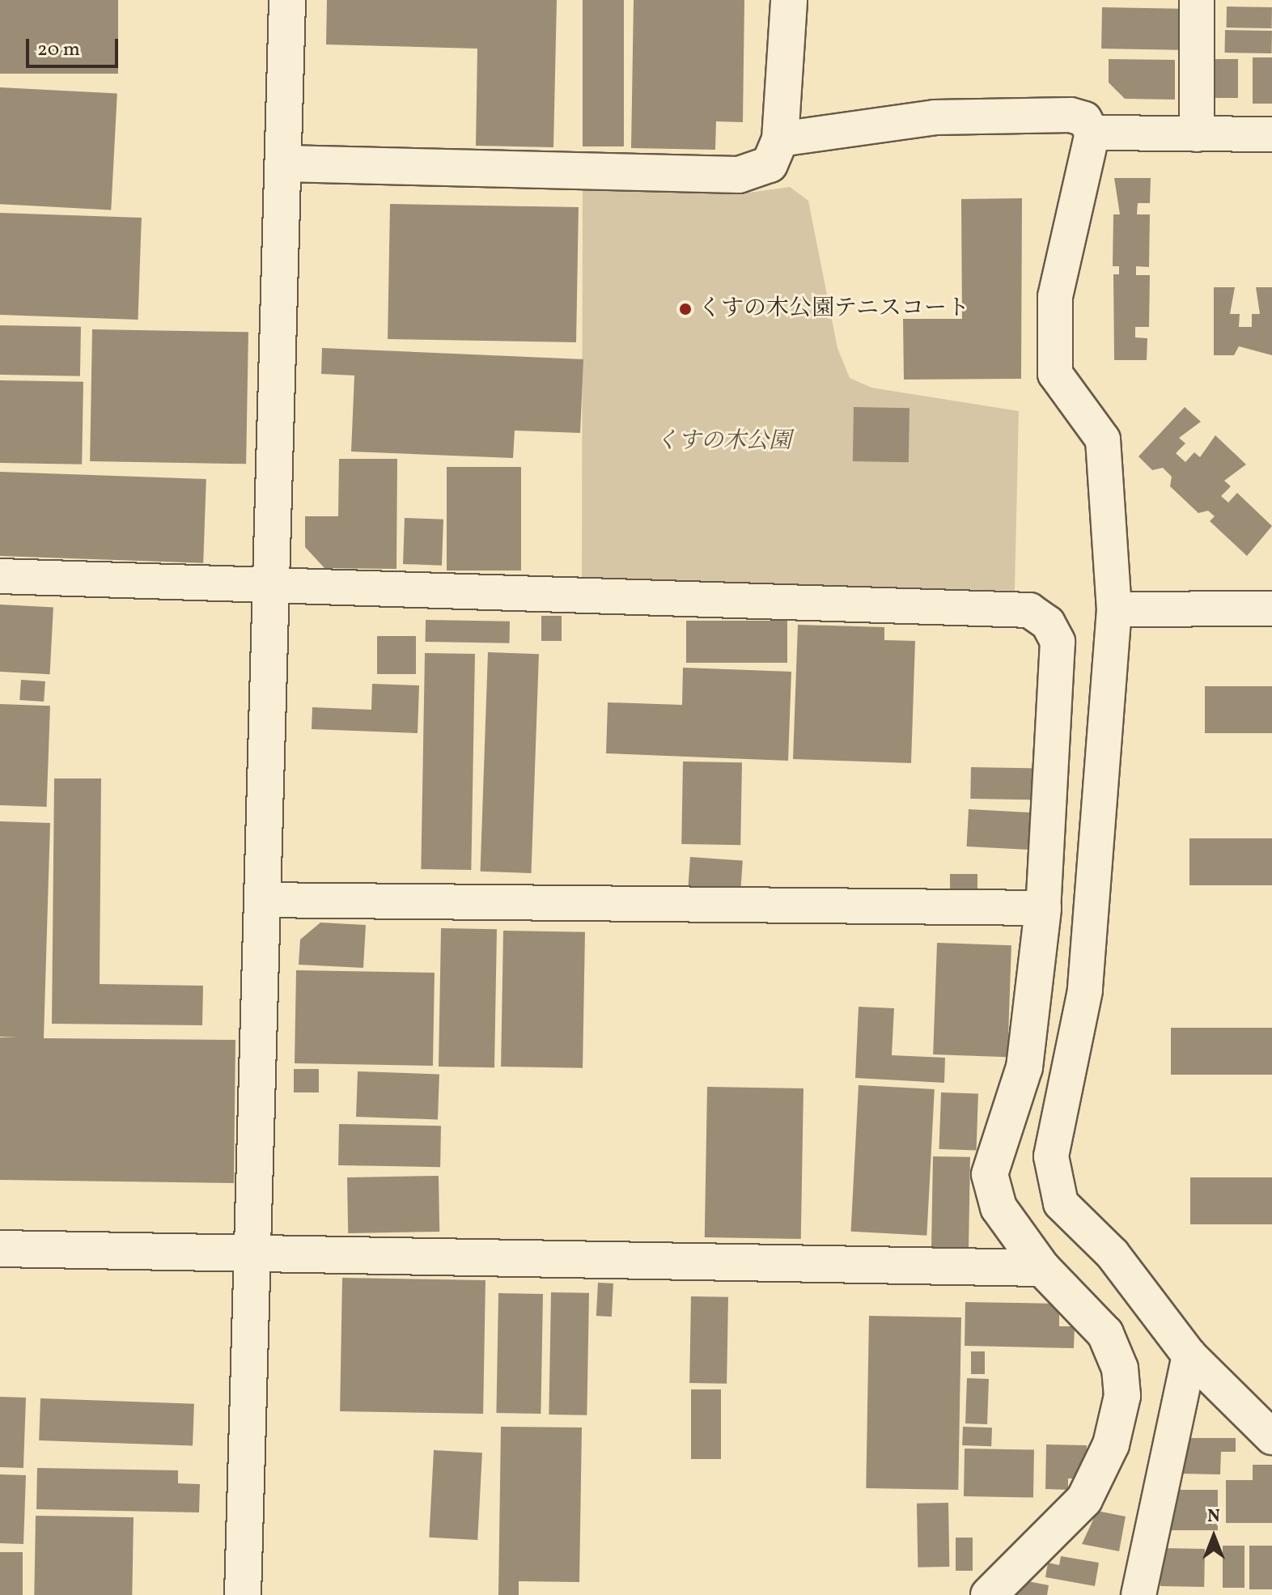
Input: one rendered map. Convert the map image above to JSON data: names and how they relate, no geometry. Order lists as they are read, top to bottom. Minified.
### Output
{"parks":["くすの木公園"],"places":["くすの木公園テニスコート"],"scale_bar":"20 m","north":"top"}
